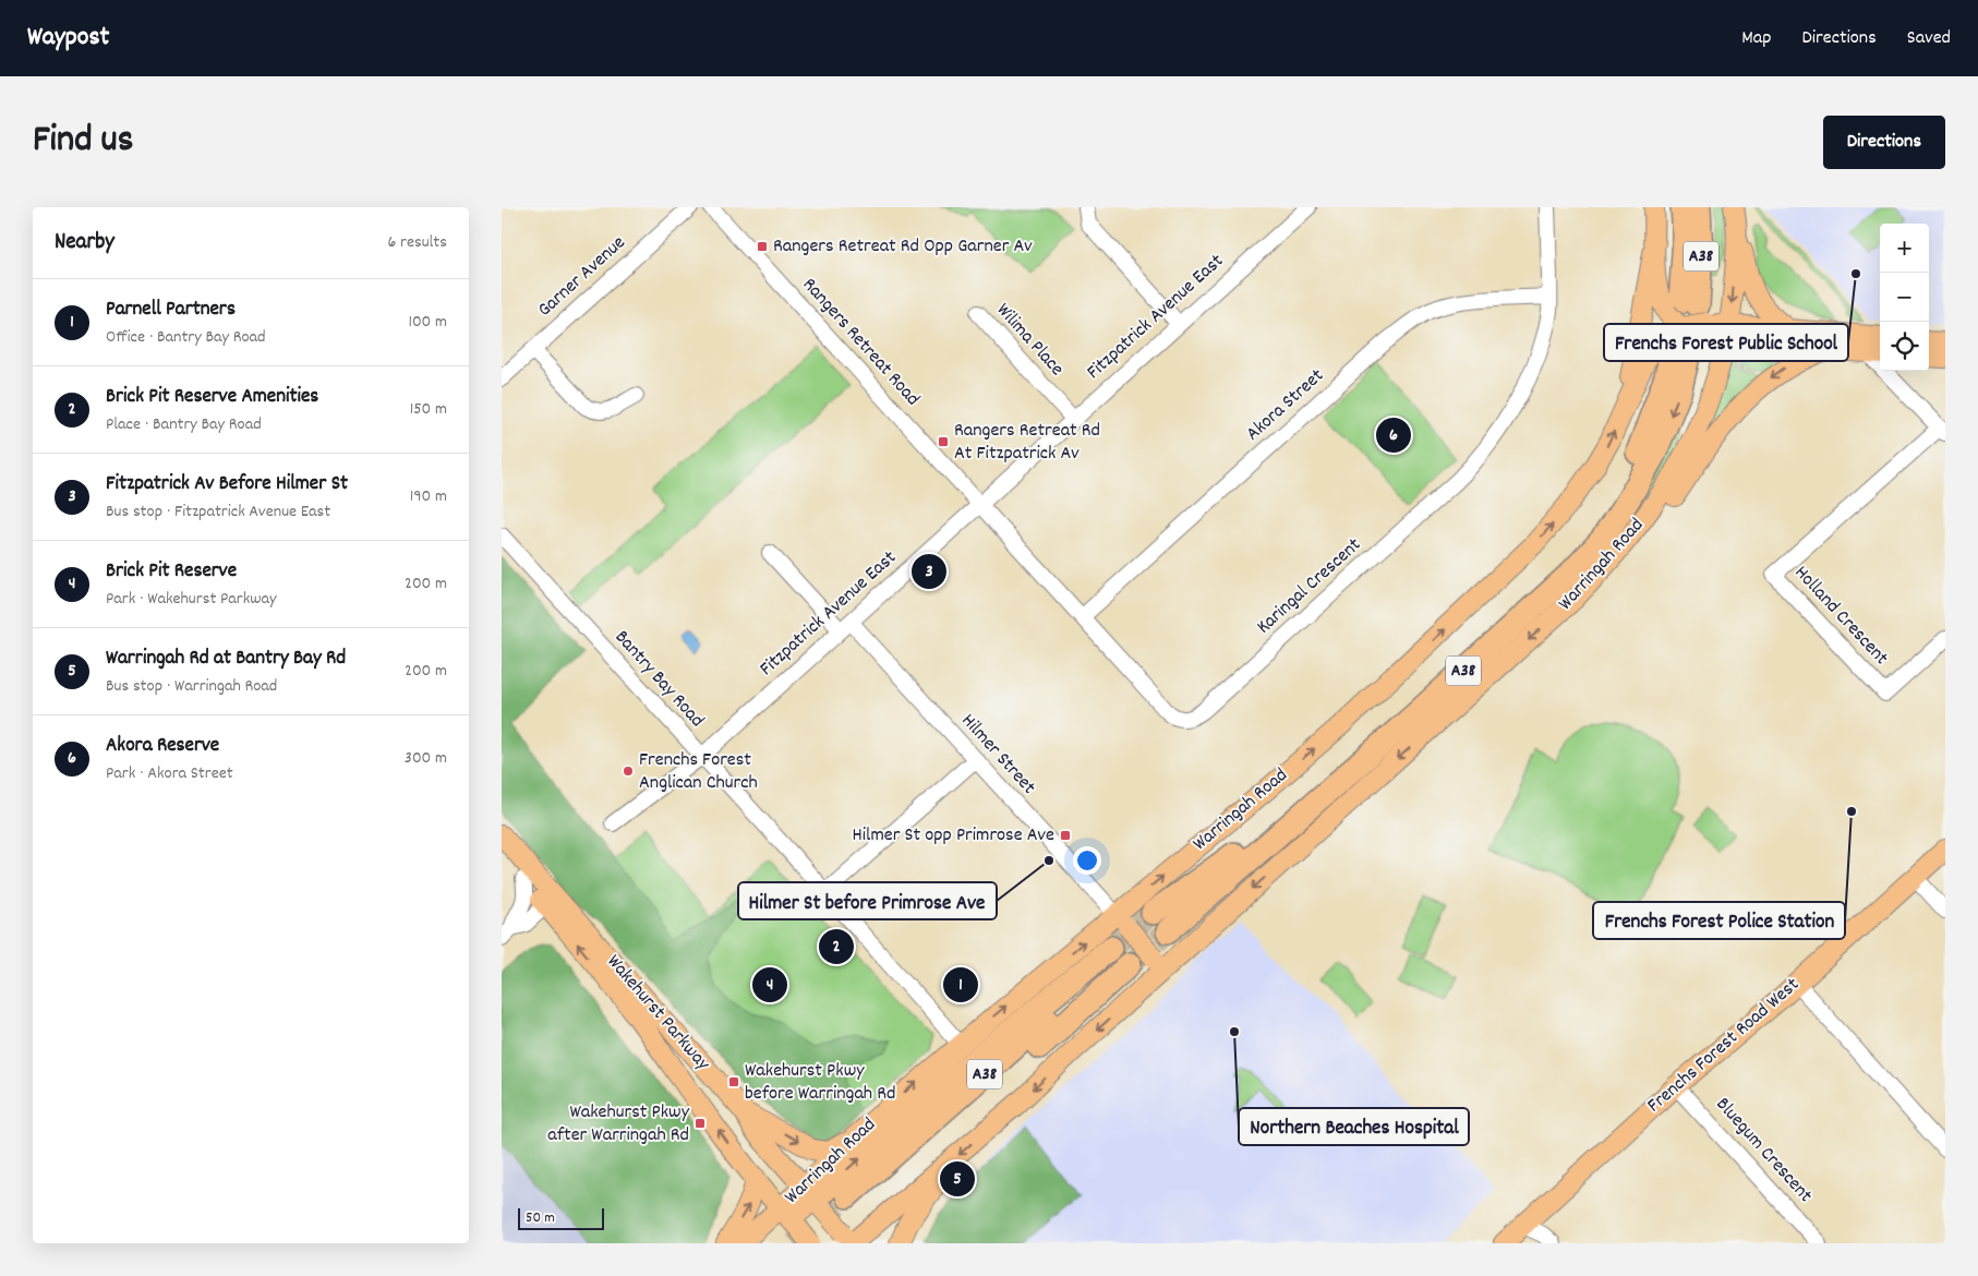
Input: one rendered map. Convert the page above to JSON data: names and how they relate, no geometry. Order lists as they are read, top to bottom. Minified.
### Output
{"streets":{"highway":["A38","Warringah Road"],"main road":["Wakehurst Parkway","Frenchs Forest Road West"],"street":["Garner Avenue","Fitzpatrick Avenue East","Wilima Place","Rangers Retreat Road","Akora Street","Karingal Crescent","Holland Crescent","Bantry Bay Road","Hilmer Street","Bluegum Crescent"]},"crossings":[["A38","Warringah Road"],["Fitzpatrick Avenue East","Wilima Place"],["Fitzpatrick Avenue East","Rangers Retreat Road"],["Fitzpatrick Avenue East","Karingal Crescent"],["Fitzpatrick Avenue East","Bantry Bay Road"],["Fitzpatrick Avenue East","Hilmer Street"],["Rangers Retreat Road","Karingal Crescent"],["Akora Street","Karingal Crescent"],["Warringah Road","Bantry Bay Road"],["Warringah Road","Hilmer Street"],["Warringah Road","Wakehurst Parkway"],["Frenchs Forest Road West","Bluegum Crescent"]],"places":{"transit":["Rangers Retreat Rd Opp Garner Av","Rangers Retreat Rd At Fitzpatrick Av","Hilmer St opp Primrose Ave","Wakehurst Pkwy before Warringah Rd","Wakehurst Pkwy after Warringah Rd"],"other":["Frenchs Forest Public School","Frenchs Forest Anglican Church","Frenchs Forest Police Station","Hilmer St before Primrose Ave","Northern Beaches Hospital"]},"scale_bar":"50 m","page":{"header":"Waypost","nav":["Map","Directions","Saved"],"title":"Find us","buttons":"Directions","heading":["Nearby","6 results"],"map_buttons":["+","−"],"list":[{"mark":"1","name":"Parnell Partners","note":"Office · Bantry Bay Road","value":"100 m"},{"mark":"2","name":"Brick Pit Reserve Amenities","note":"Place · Bantry Bay Road","value":"150 m"},{"mark":"3","name":"Fitzpatrick Av Before Hilmer St","note":"Bus stop · Fitzpatrick Avenue East","value":"190 m"},{"mark":"4","name":"Brick Pit Reserve","note":"Park · Wakehurst Parkway","value":"200 m"},{"mark":"5","name":"Warringah Rd at Bantry Bay Rd","note":"Bus stop · Warringah Road","value":"200 m"},{"mark":"6","name":"Akora Reserve","note":"Park · Akora Street","value":"300 m"}],"pins":["6","3","2","1","4","5"],"scale":"50 m"}}
